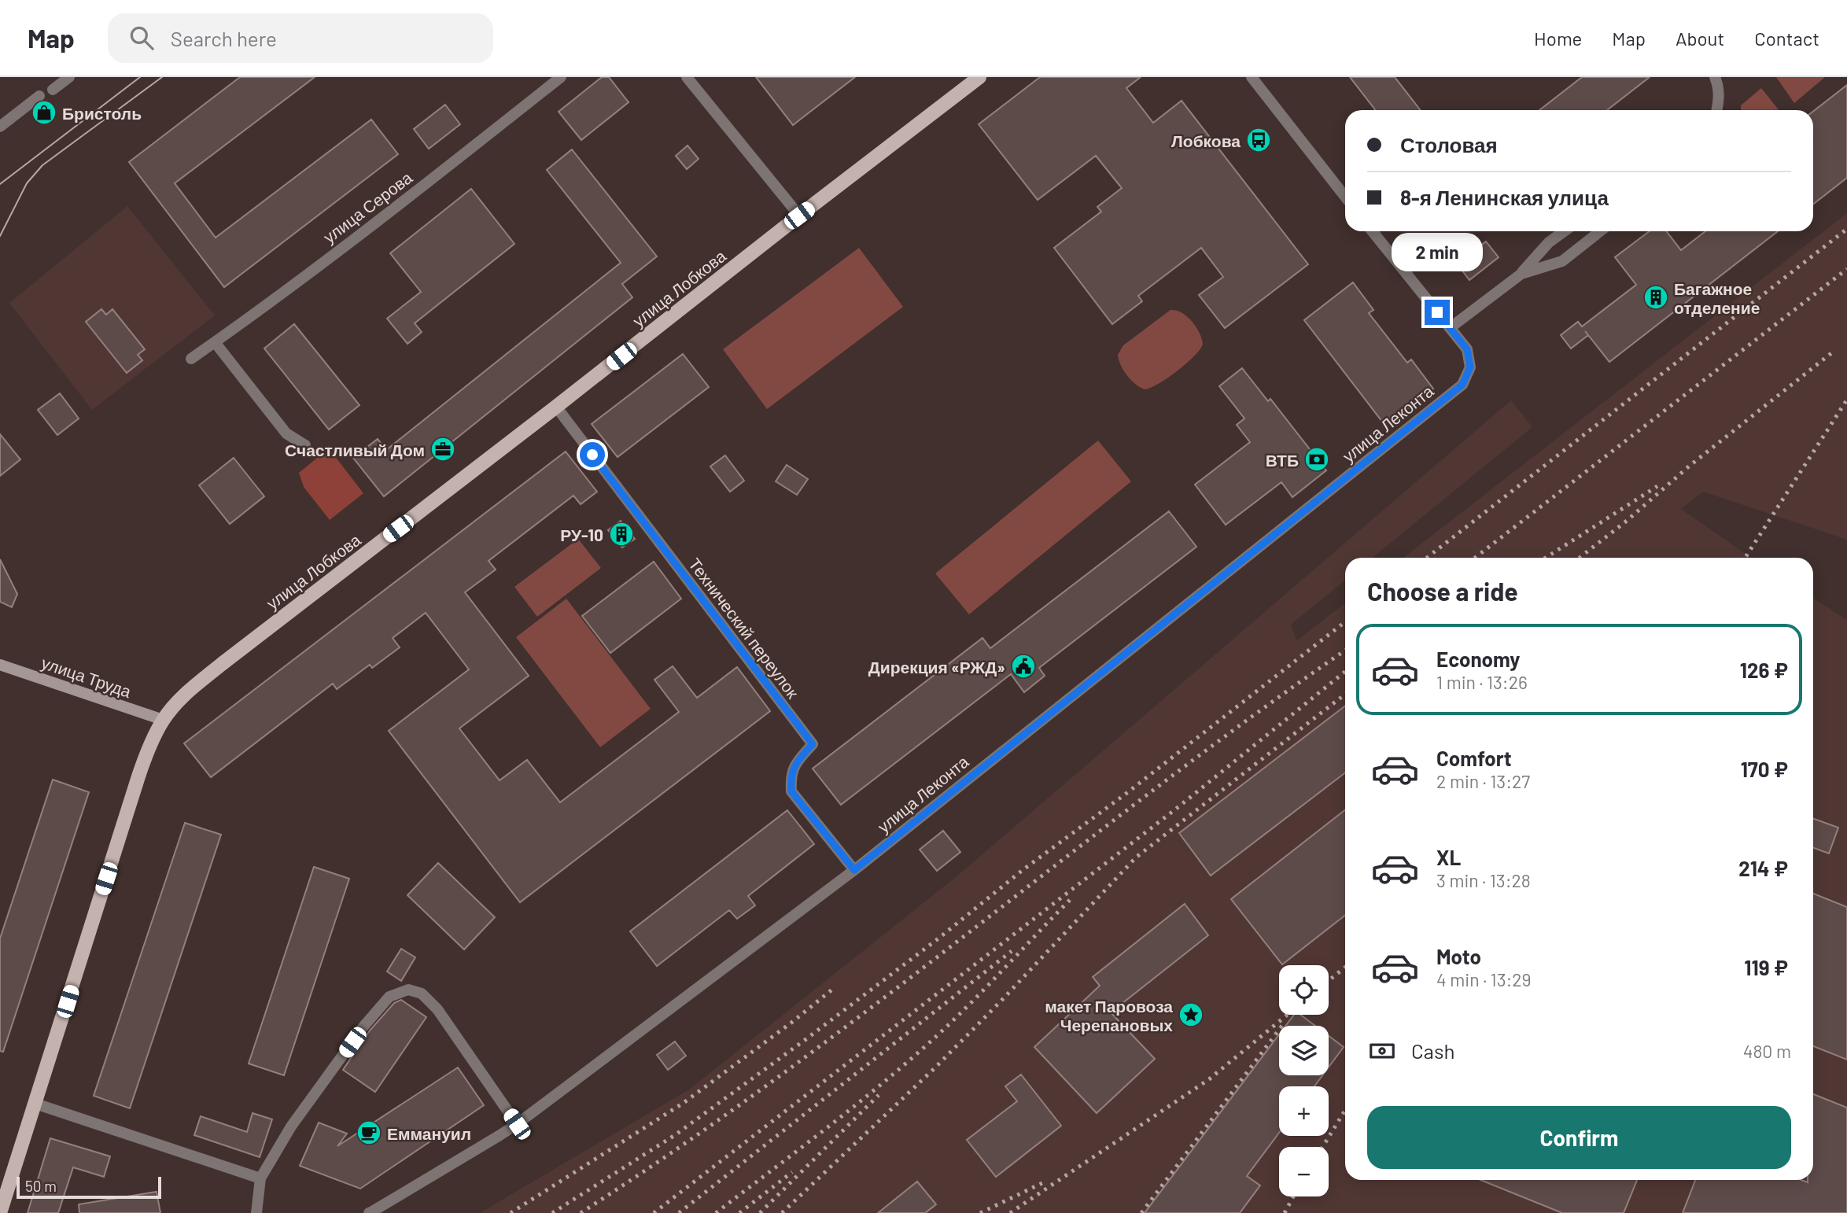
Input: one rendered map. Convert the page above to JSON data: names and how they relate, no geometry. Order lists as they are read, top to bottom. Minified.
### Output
{"streets":{"main road":["улица Лобкова","улица Труда"],"street":["улица Серова","улица Леконта","Технический переулок"]},"crossings":[["улица Лобкова","Технический переулок"],["улица Лобкова","улица Труда"],["улица Леконта","Технический переулок"]],"places":{"shop":["Бристоль"],"bus stop":["Лобкова"],"building":["Багажное отделение","РУ-10"],"office":["Счастливый Дом"],"bank":["ВТБ"],"public building":["Дирекция «РЖД»"],"place":["макет Паровоза Черепановых"],"cafe":["Еммануил"]},"scale_bar":"50 m","page":{"header":"Map","search":"Search here","nav":["Home","Map","About","Contact"],"banner":["Столовая","8-я Ленинская улица"],"bubble":"2 min","heading":"Choose a ride","list":[{"name":"Economy","note":"1 min · 13:26","value":"126 ₽"},{"name":"Comfort","note":"2 min · 13:27","value":"170 ₽"},{"name":"XL","note":"3 min · 13:28","value":"214 ₽"},{"name":"Moto","note":"4 min · 13:29","value":"119 ₽"}],"map_buttons":["+","−"],"pay":["Cash","480 m"],"buttons":"Confirm","scale":"50 m"}}
